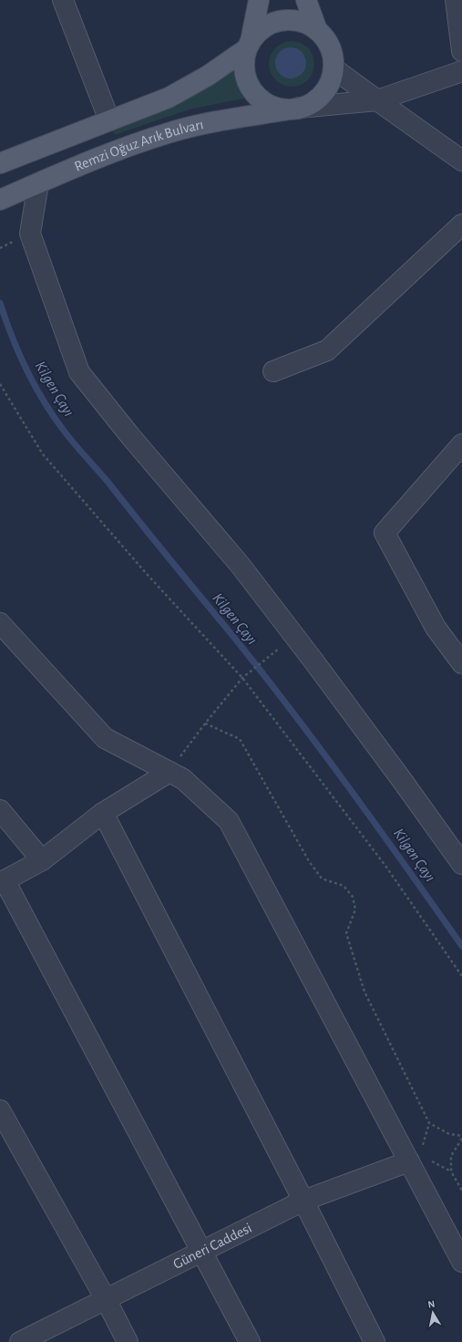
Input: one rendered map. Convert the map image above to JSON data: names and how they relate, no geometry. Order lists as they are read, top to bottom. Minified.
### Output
{"streets":{"main road":["Remzi Oğuz Arık Bulvarı"],"street":["Güneri Caddesi"]},"water":["Kilgen Çayı"],"north":"top"}
